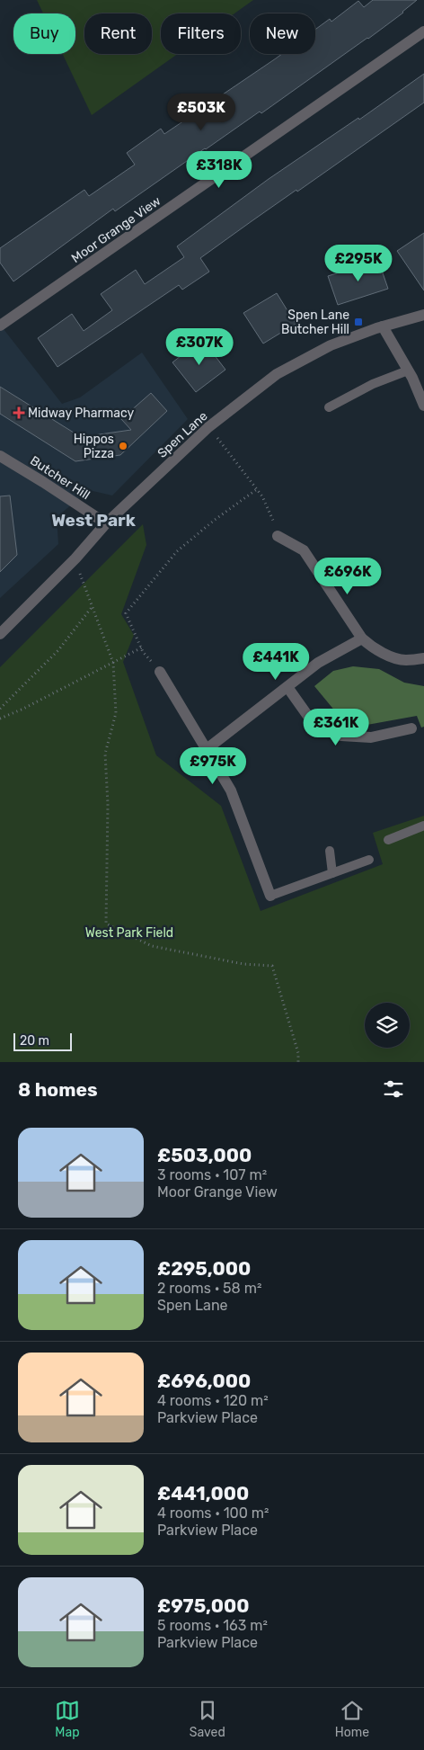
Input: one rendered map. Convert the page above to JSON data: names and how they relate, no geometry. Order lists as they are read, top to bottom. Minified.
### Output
{"streets":{"street":["Moor Grange View","Spen Lane","Butcher Hill"]},"crossings":[["Spen Lane","Butcher Hill"]],"districts":["West Park"],"parks":["West Park Field"],"places":{"transit":["Spen Lane Butcher Hill"],"health":["Midway Pharmacy"],"other":["Hippos Pizza"]},"scale_bar":"20 m","page":{"chip":["Buy","Rent","Filters","New"],"price":["£503K","£318K","£295K","£307K","£696K","£441K","£361K","£975K"],"scale":"20 m","heading":"8 homes","list":[{"name":"£503,000","note":"3 rooms · 107 m² · Moor Grange View"},{"name":"£295,000","note":"2 rooms · 58 m² · Spen Lane"},{"name":"£696,000","note":"4 rooms · 120 m² · Parkview Place"},{"name":"£441,000","note":"4 rooms · 100 m² · Parkview Place"},{"name":"£975,000","note":"5 rooms · 163 m² · Parkview Place"}],"tabs":["Map","Saved","Home"]}}
